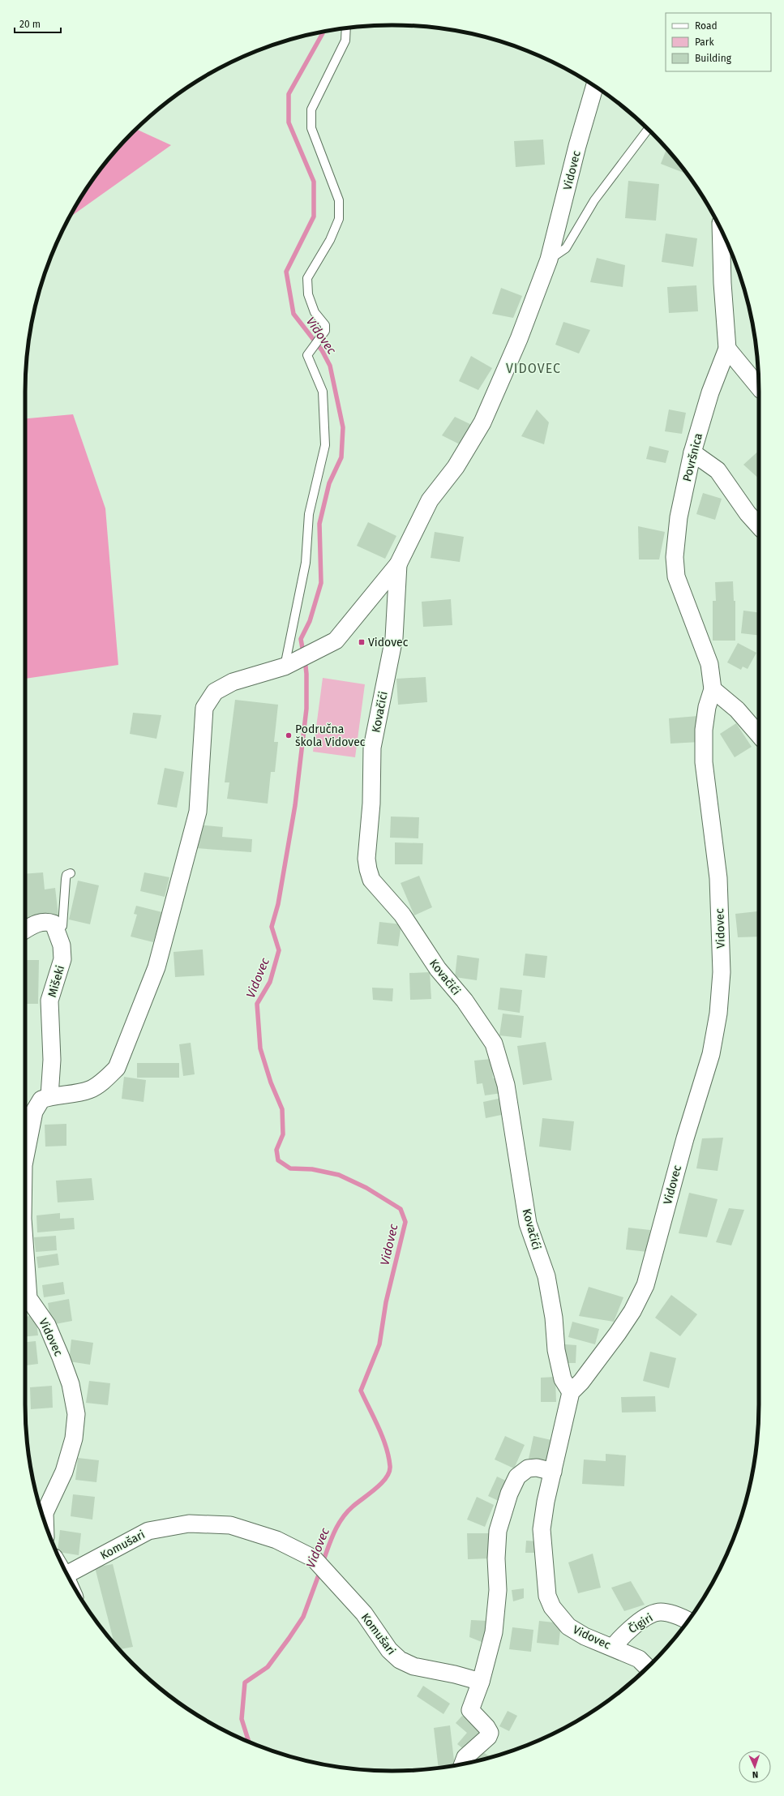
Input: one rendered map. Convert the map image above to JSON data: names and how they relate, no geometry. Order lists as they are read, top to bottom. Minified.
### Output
{"streets":{"street":["Vidovec","Površnica","Kovačići","Mišeki","Komušari","Čigiri"]},"crossings":[["Vidovec","Površnica"],["Vidovec","Kovačići"],["Vidovec","Mišeki"],["Vidovec","Čigiri"]],"districts":["VIDOVEC"],"water":["Vidovec"],"places":{"transit":["Vidovec"],"other":["Područna škola Vidovec"]},"legend":["Road","Park","Building"],"scale_bar":"20 m","north":"bottom"}
